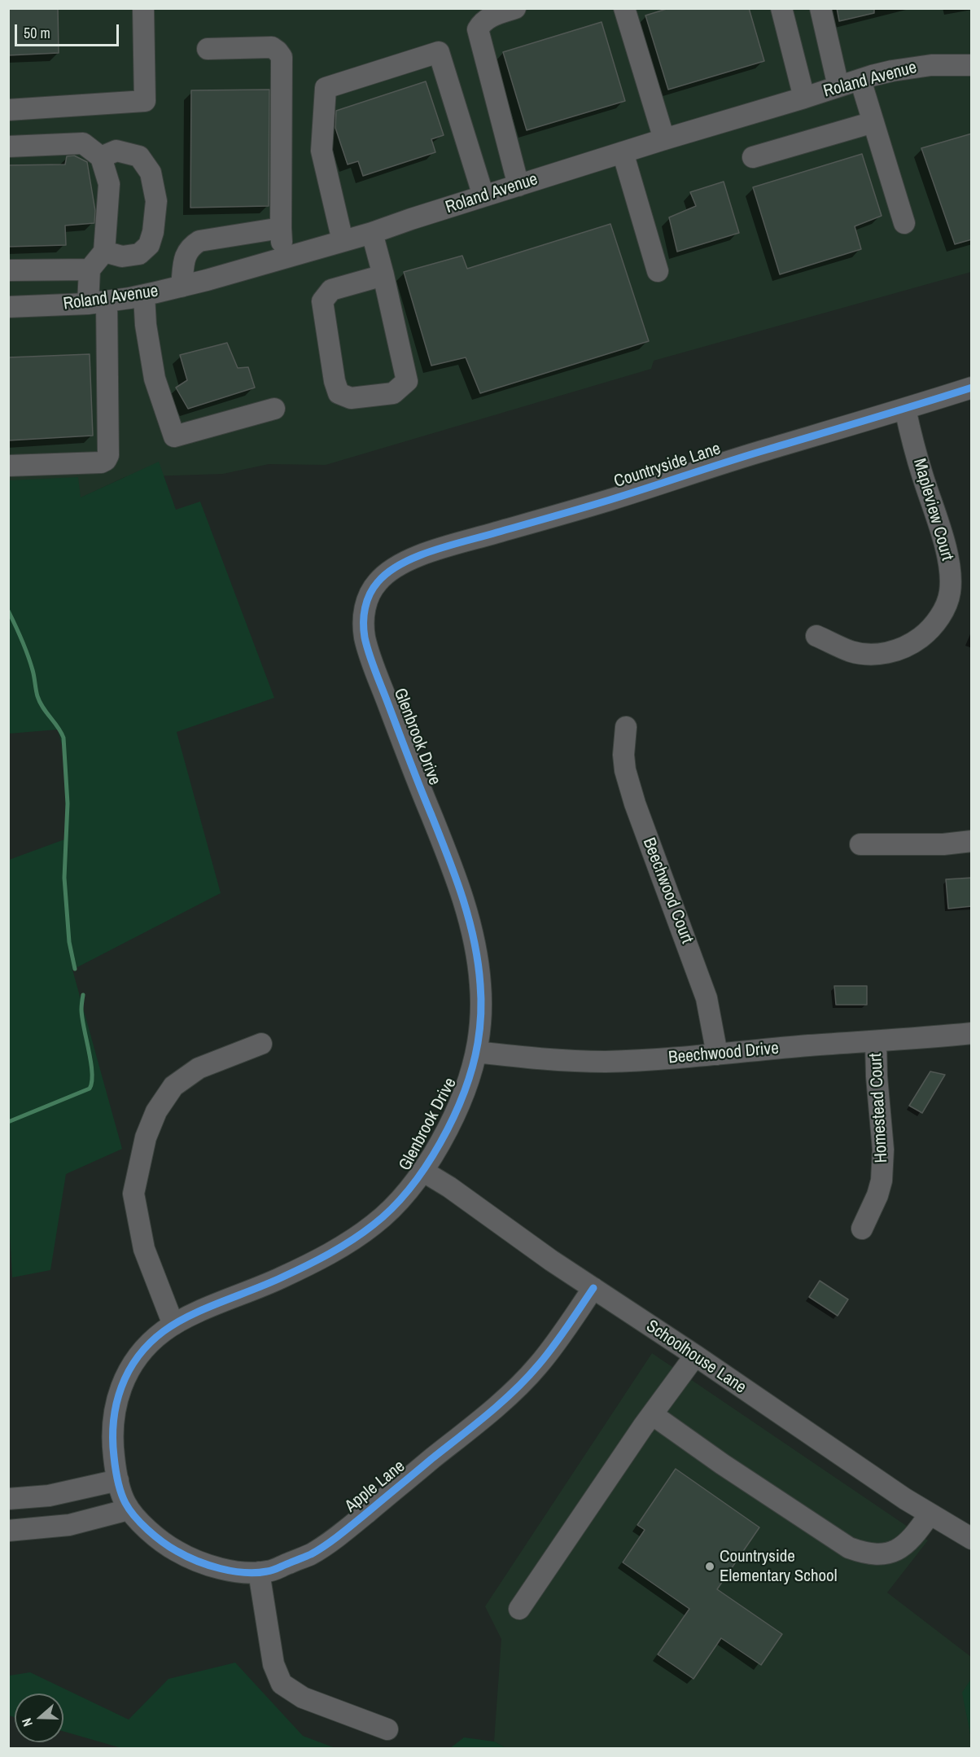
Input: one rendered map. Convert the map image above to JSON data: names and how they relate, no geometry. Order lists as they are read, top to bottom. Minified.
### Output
{"streets":{"street":["Roland Avenue","Countryside Lane","Mapleview Court","Glenbrook Drive","Beechwood Court","Beechwood Drive","Homestead Court","Schoolhouse Lane","Apple Lane"]},"crossings":[["Countryside Lane","Mapleview Court"],["Countryside Lane","Glenbrook Drive"],["Glenbrook Drive","Beechwood Drive"],["Glenbrook Drive","Schoolhouse Lane"],["Glenbrook Drive","Apple Lane"],["Beechwood Court","Beechwood Drive"],["Beechwood Drive","Homestead Court"],["Schoolhouse Lane","Apple Lane"]],"places":["Countryside Elementary School"],"scale_bar":"50 m","north":"left"}
